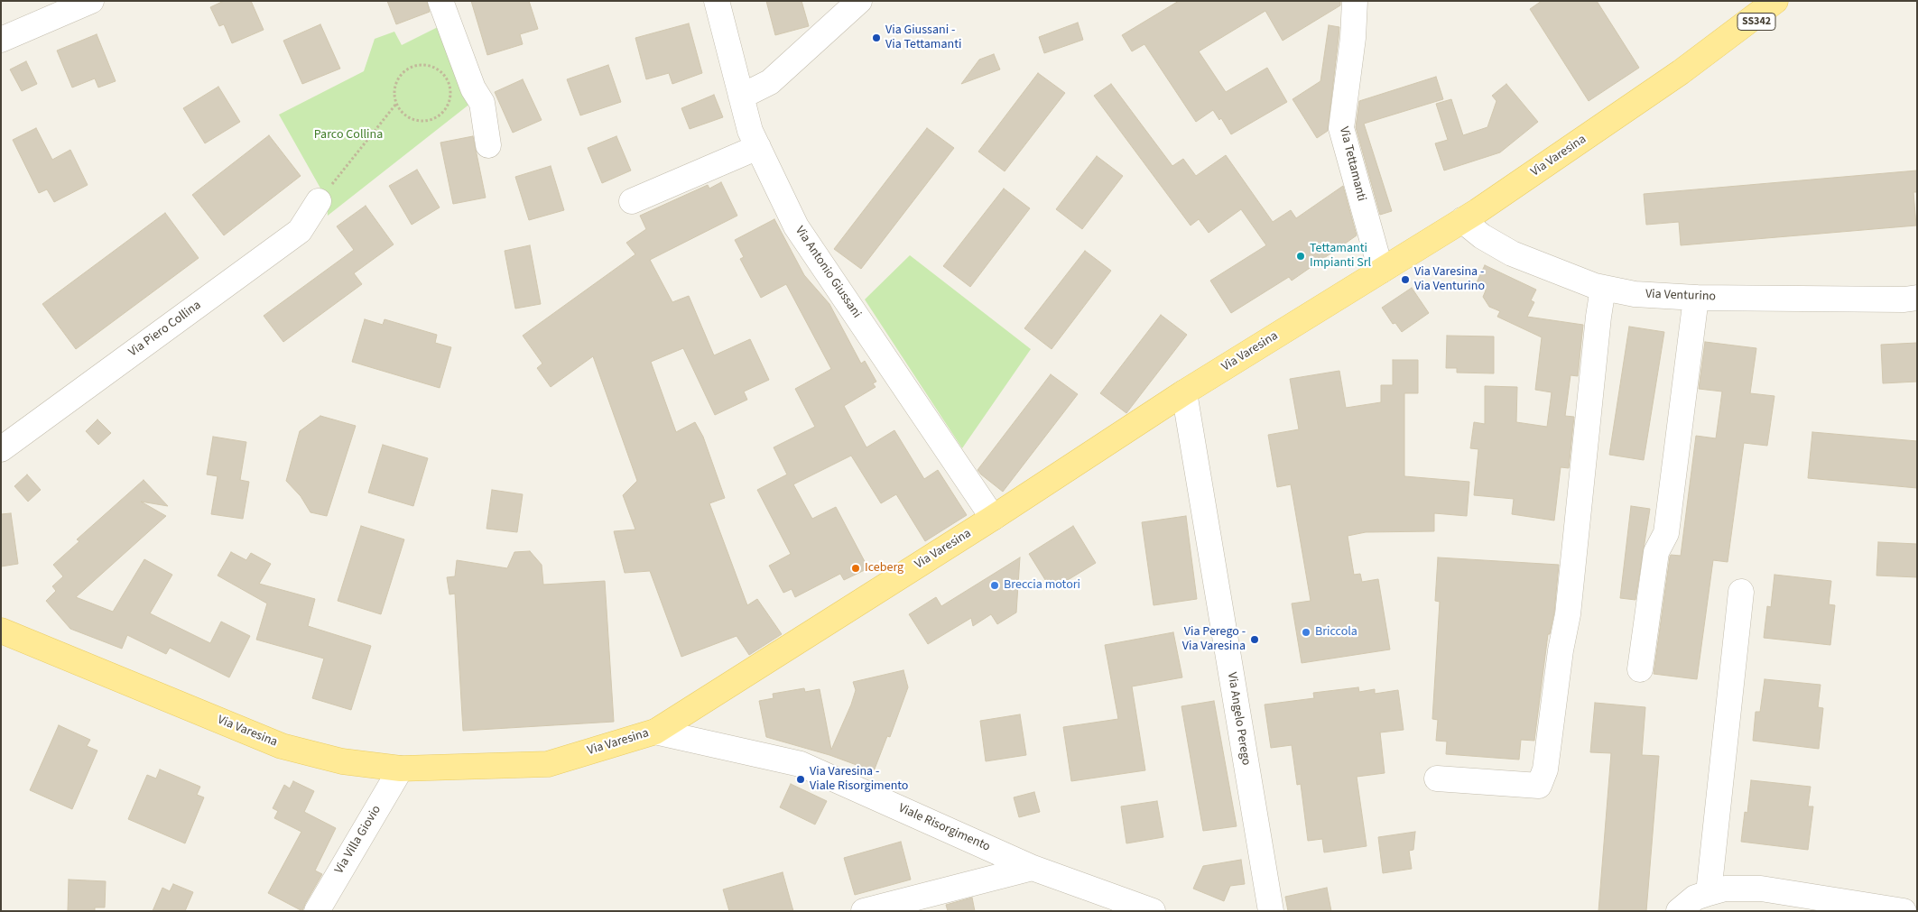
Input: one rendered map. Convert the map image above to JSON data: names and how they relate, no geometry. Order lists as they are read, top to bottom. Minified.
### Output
{"streets":{"main road":["SS342","Via Varesina"],"street":["Via Tettamanti","Via Antonio Giussani","Via Venturino","Via Piero Collina","Via Angelo Perego","Viale Risorgimento","Via Villa Giovio"]},"crossings":[["SS342","Via Varesina"],["Via Varesina","Via Tettamanti"],["Via Varesina","Via Antonio Giussani"],["Via Varesina","Via Venturino"],["Via Varesina","Via Angelo Perego"],["Via Varesina","Viale Risorgimento"],["Via Varesina","Via Villa Giovio"]],"parks":["Parco Collina"],"places":["Via Giussani - Via Tettamanti","Tettamanti Impianti Srl","Via Varesina - Via Venturino","Iceberg","Breccia motori","Briccola","Via Perego - Via Varesina","Via Varesina - Viale Risorgimento"]}
